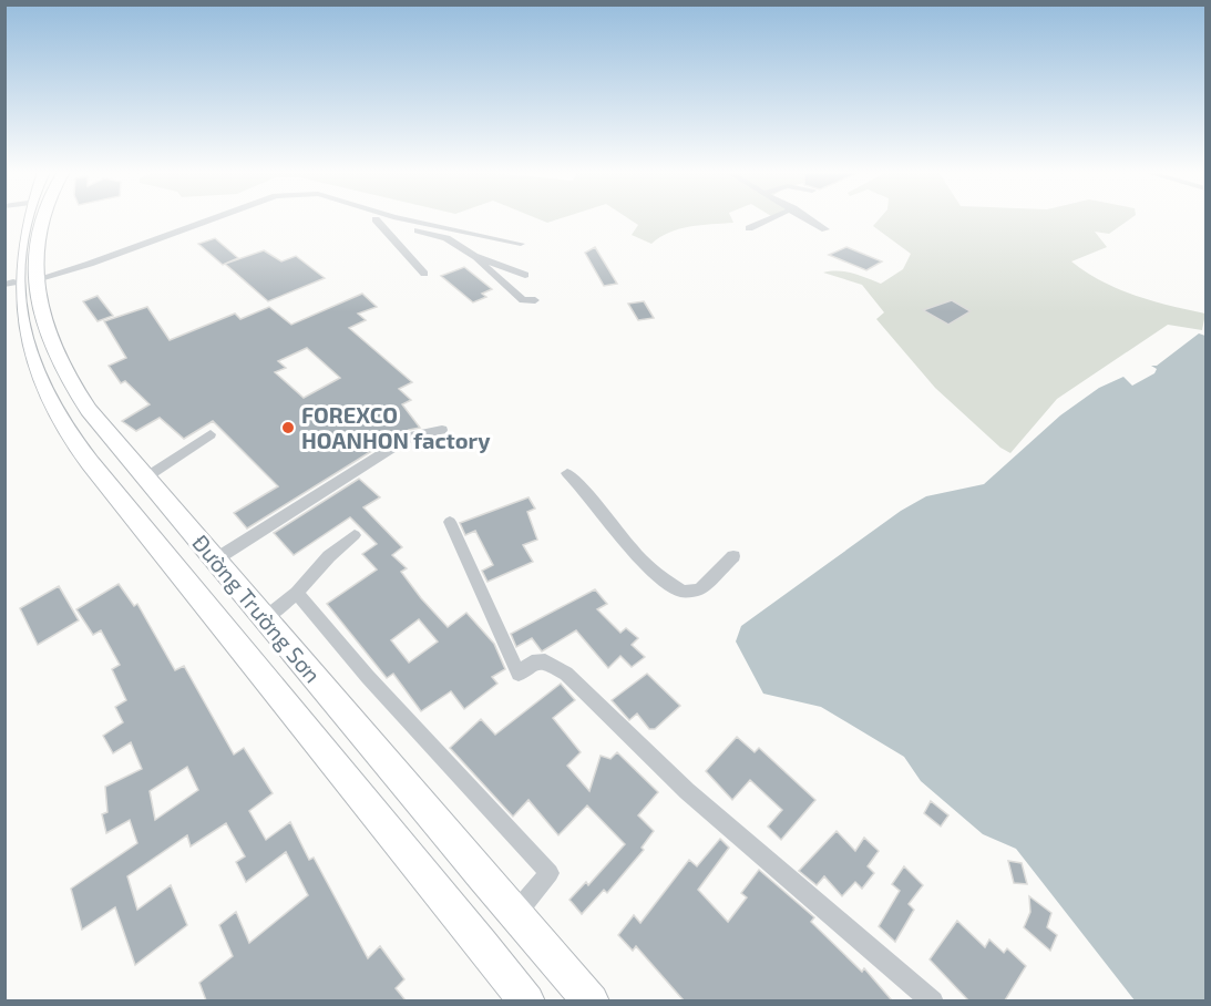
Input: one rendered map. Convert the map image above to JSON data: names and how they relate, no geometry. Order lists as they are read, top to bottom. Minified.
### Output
{"streets":{"highway":["Đường Trường Sơn"]},"places":["FOREXCO HOANHON factory"]}
